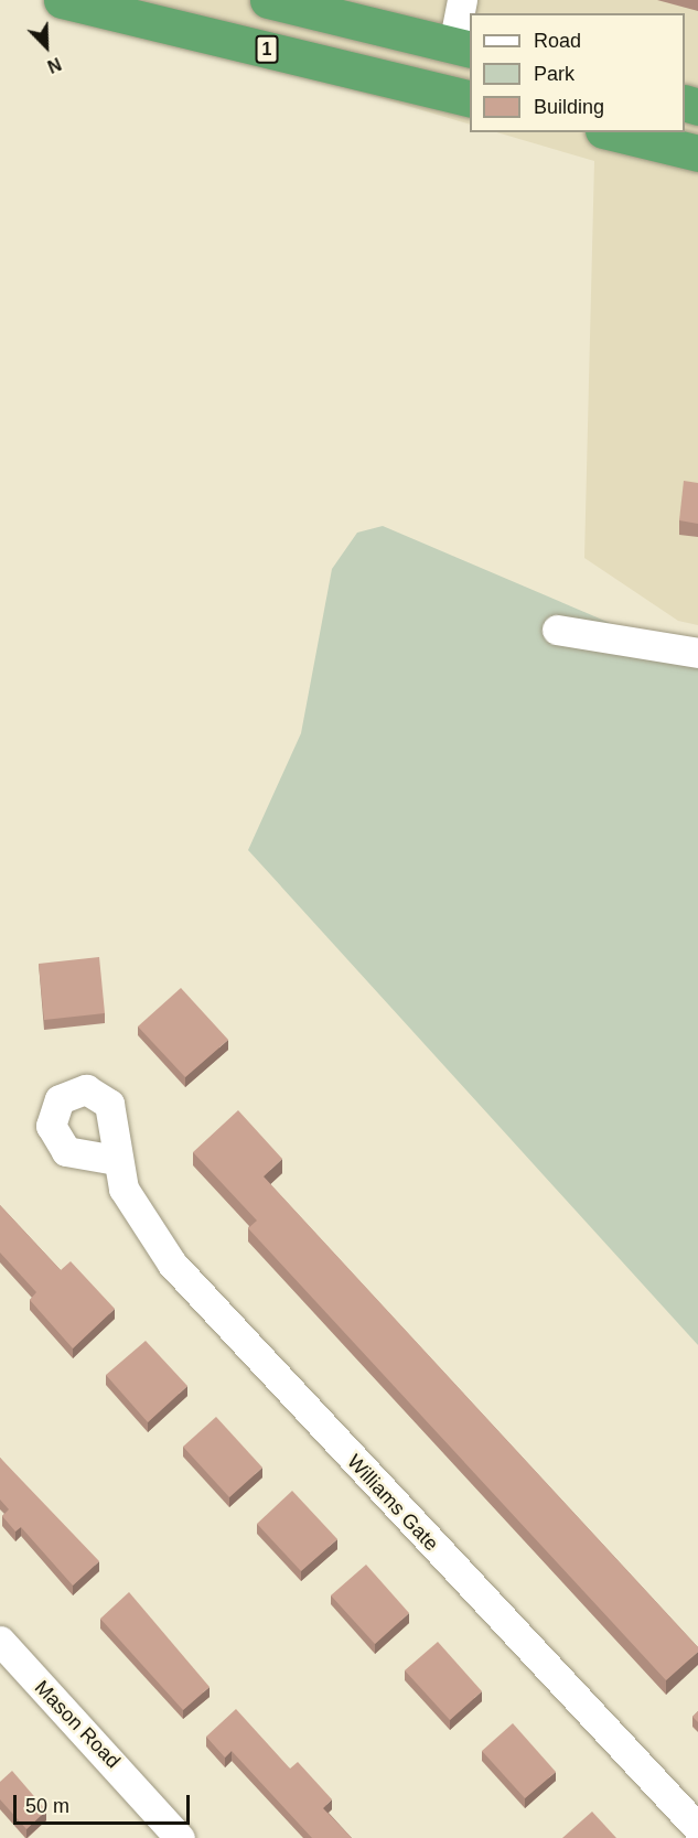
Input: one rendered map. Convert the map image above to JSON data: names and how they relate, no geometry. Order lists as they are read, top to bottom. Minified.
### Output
{"streets":{"highway":["1"],"street":["Williams Gate","Mason Road"]},"legend":["Road","Park","Building"],"scale_bar":"50 m","north":"bottom right"}
